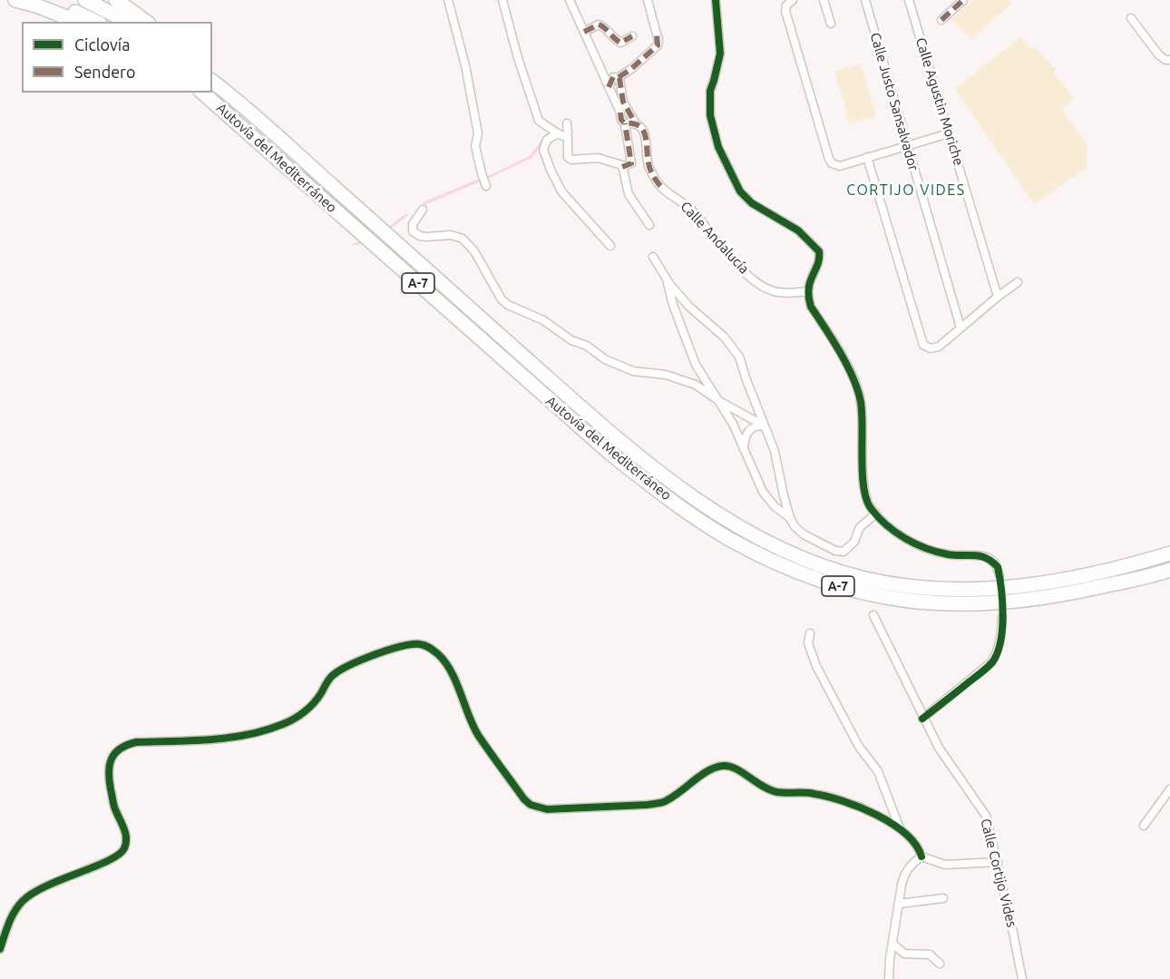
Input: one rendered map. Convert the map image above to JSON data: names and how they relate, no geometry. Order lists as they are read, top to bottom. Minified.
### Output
{"streets":{"highway":["Autovía del Mediterráneo","A-7"],"street":["Calle Justo Sansalvador","Calle Agustin Moriche","Calle Andalucía","Calle Cortijo Vides"]},"districts":["CORTIJO VIDES"],"legend":["Ciclovía","Sendero"]}
